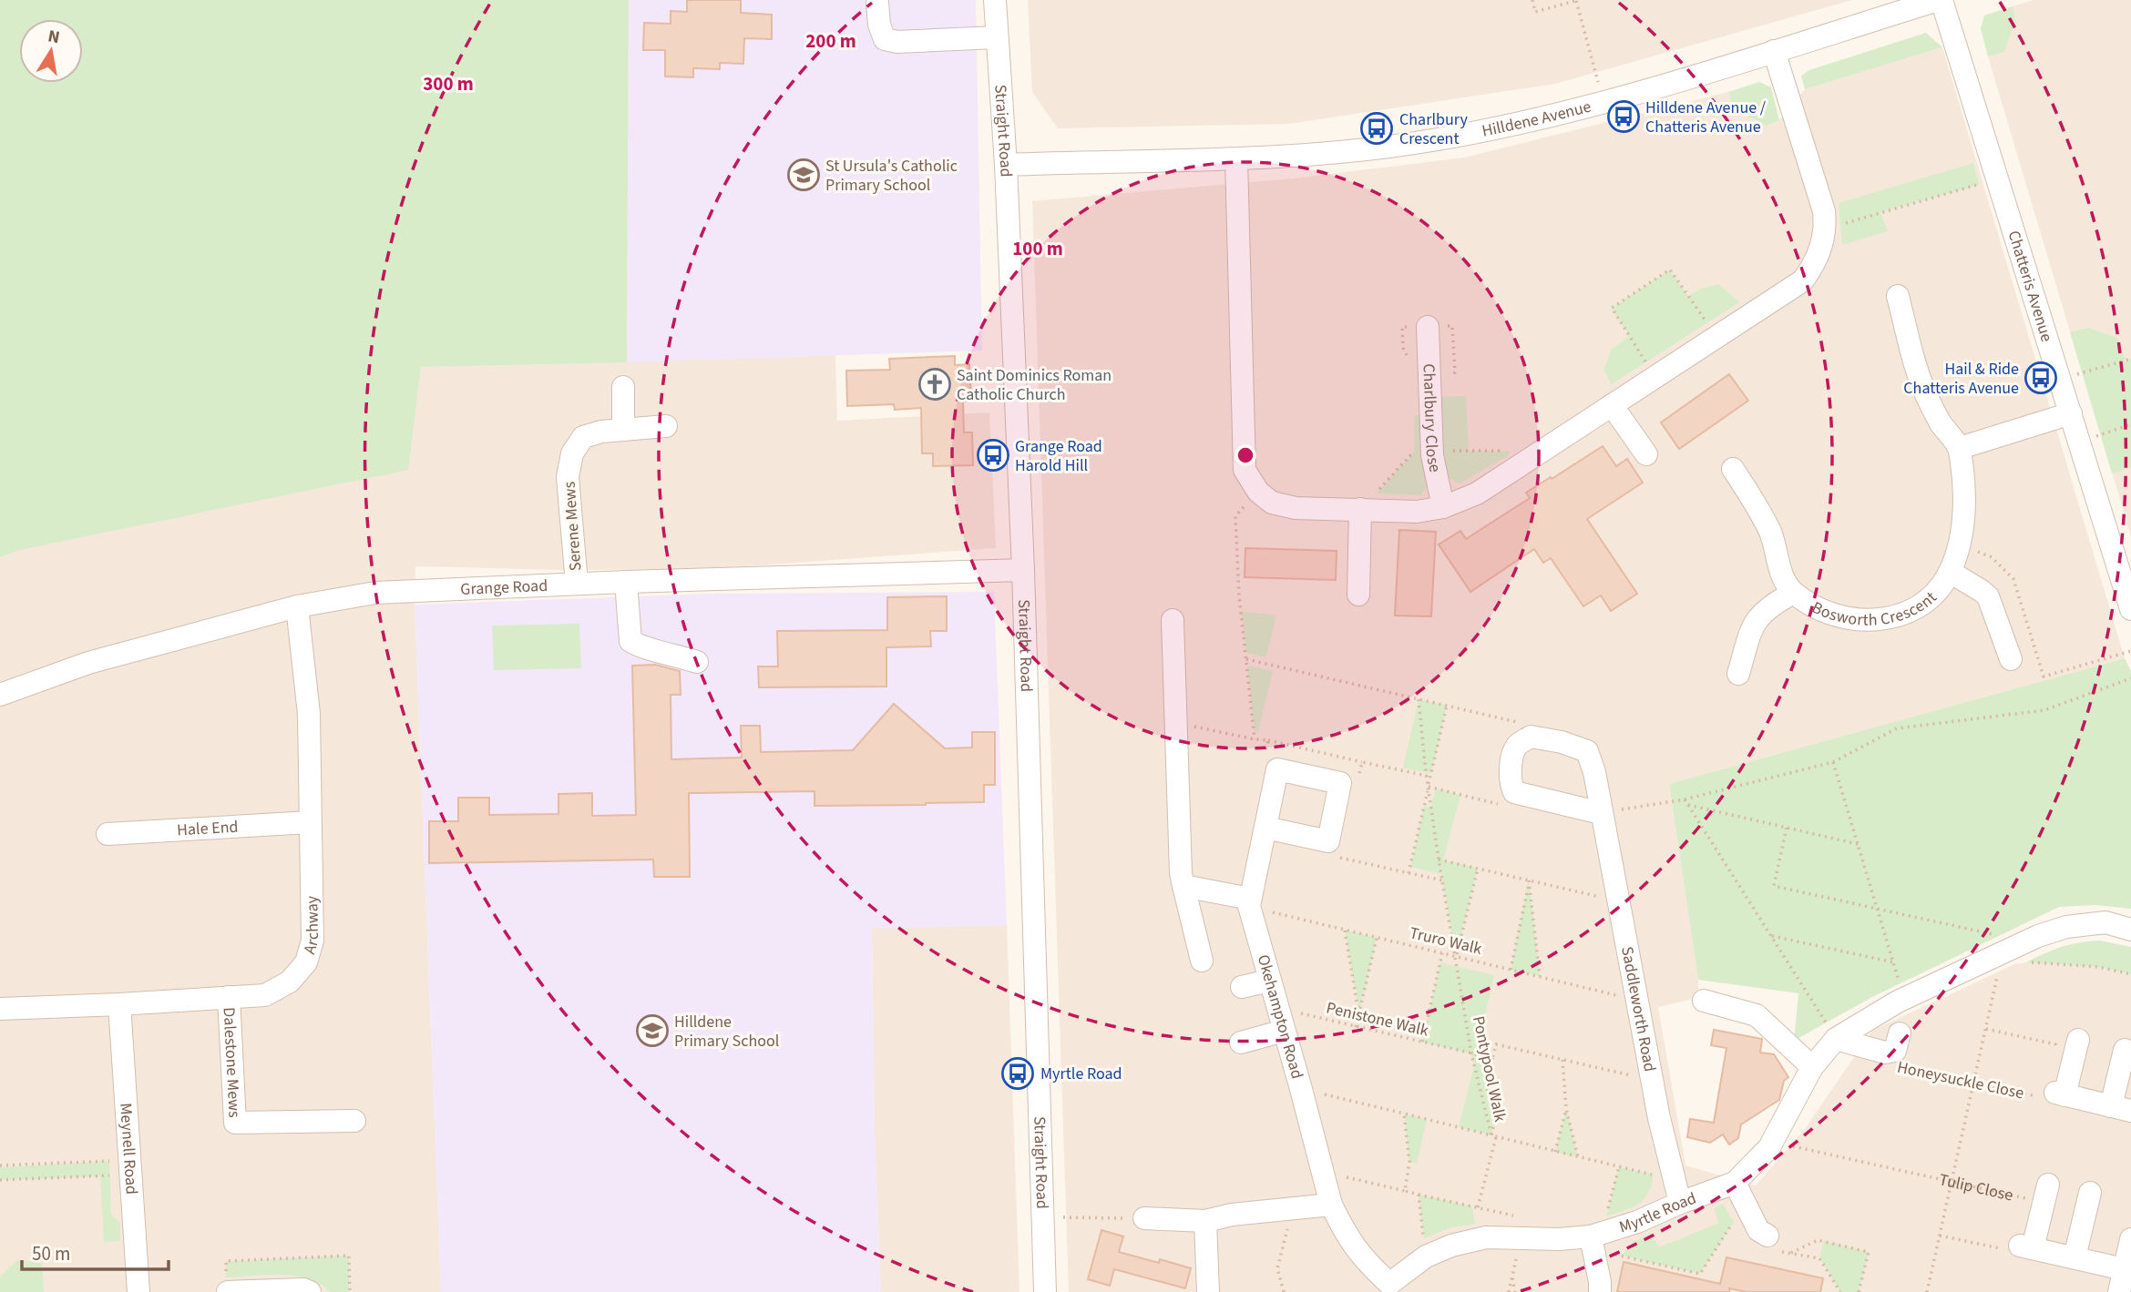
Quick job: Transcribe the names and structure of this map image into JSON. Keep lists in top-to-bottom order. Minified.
{"streets":{"street":["Hilldene Avenue","Straight Road","Chatteris Avenue","Charlbury Close","Serene Mews","Grange Road","Bosworth Crescent","Hale End","Archway","Saddleworth Road","Okehampton Road","Dalestone Mews","Meynell Road","Myrtle Road"],"path":["Truro Walk","Penistone Walk","Pontypool Walk","Honeysuckle Close","Tulip Close"]},"crossings":[["Hilldene Avenue","Straight Road"],["Hilldene Avenue","Chatteris Avenue"],["Straight Road","Grange Road"],["Serene Mews","Grange Road"],["Grange Road","Archway"],["Hale End","Archway"],["Archway","Dalestone Mews"],["Archway","Meynell Road"],["Truro Walk","Saddleworth Road"],["Truro Walk","Okehampton Road"],["Truro Walk","Pontypool Walk"],["Saddleworth Road","Myrtle Road"],["Okehampton Road","Penistone Walk"],["Okehampton Road","Pontypool Walk"],["Okehampton Road","Myrtle Road"],["Penistone Walk","Pontypool Walk"],["Tulip Close","Myrtle Road"]],"places":{"bus stop":["Hilldene Avenue / Chatteris Avenue","Charlbury Crescent","Hail & Ride Chatteris Avenue","Grange Road Harold Hill","Myrtle Road"],"school or university":["St Ursula's Catholic Primary School","Hilldene Primary School"],"church":["Saint Dominics Roman Catholic Church"]},"scale_bar":"50 m","north":"top","rings":["200 m","300 m","100 m"]}
